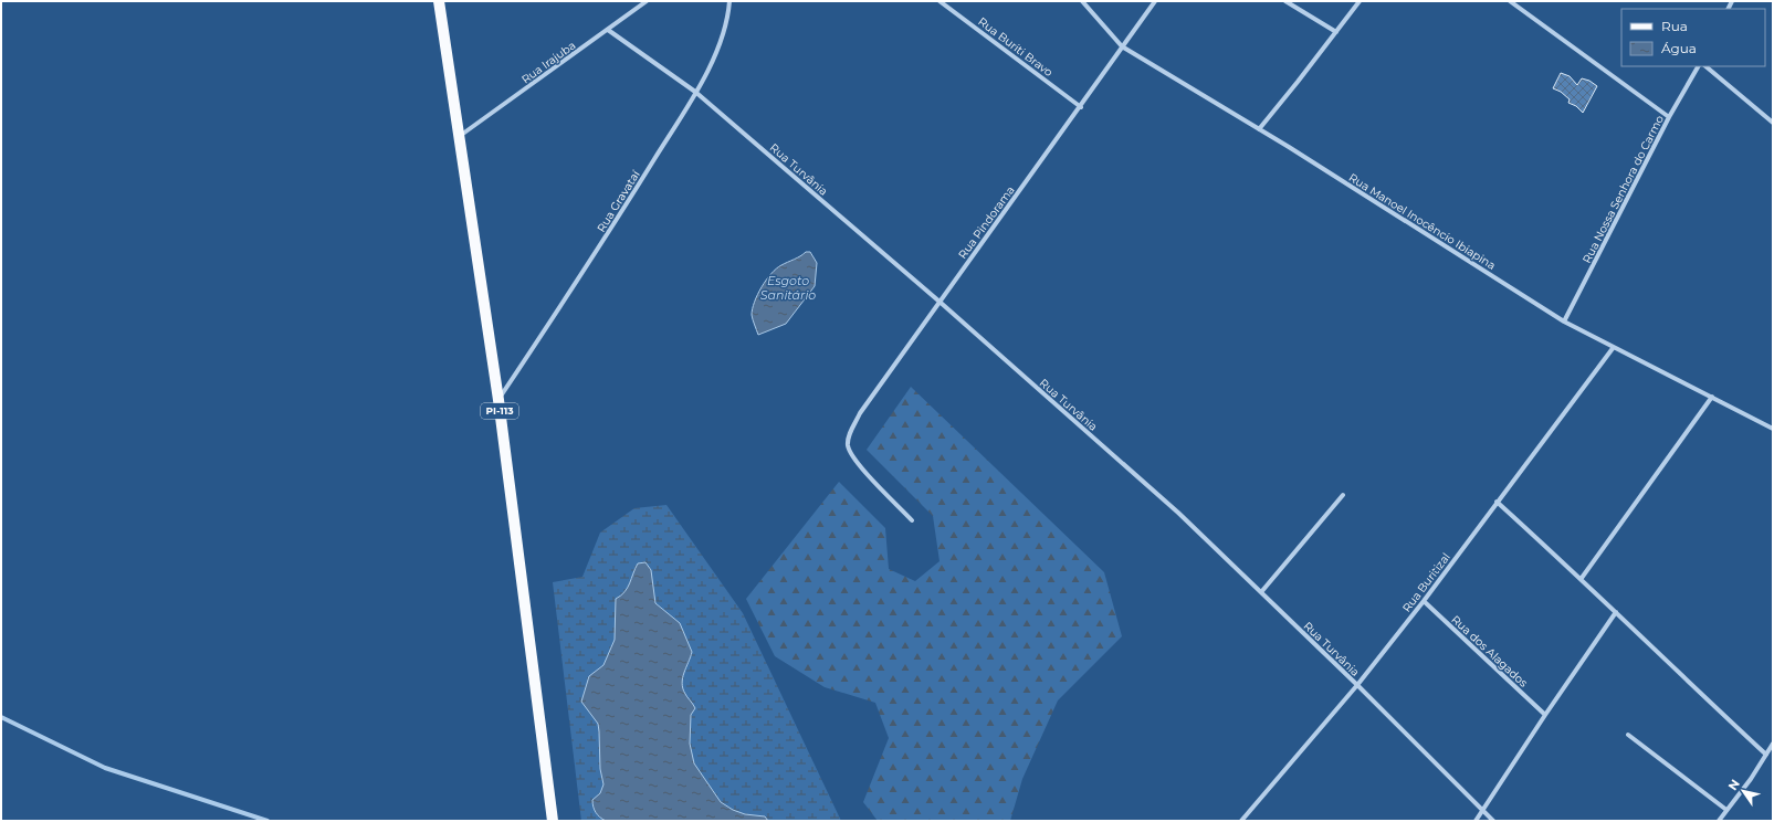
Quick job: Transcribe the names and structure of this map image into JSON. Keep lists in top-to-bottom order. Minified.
{"streets":{"main road":["PI-113"],"street":["Rua Buriti Bravo","Rua Irajuba","Rua Turvânia","Rua Nossa Senhora do Carmo","Rua Gravataí","Rua Manoel Inocêncio Ibiapina","Rua Pindorama","Rua Buritizal","Rua dos Alagados"]},"crossings":[["Rua Buriti Bravo","Rua Pindorama"],["Rua Irajuba","Rua Turvânia"],["Rua Irajuba","PI-113"],["Rua Turvânia","Rua Gravataí"],["Rua Turvânia","Rua Pindorama"],["Rua Turvânia","Rua Buritizal"],["Rua Nossa Senhora do Carmo","Rua Manoel Inocêncio Ibiapina"],["Rua Gravataí","PI-113"],["Rua Manoel Inocêncio Ibiapina","Rua Pindorama"],["Rua Manoel Inocêncio Ibiapina","Rua Buritizal"],["Rua Buritizal","Rua dos Alagados"]],"water":["Esgoto Sanitário"],"legend":["Rua","Água"],"north":"top left"}
